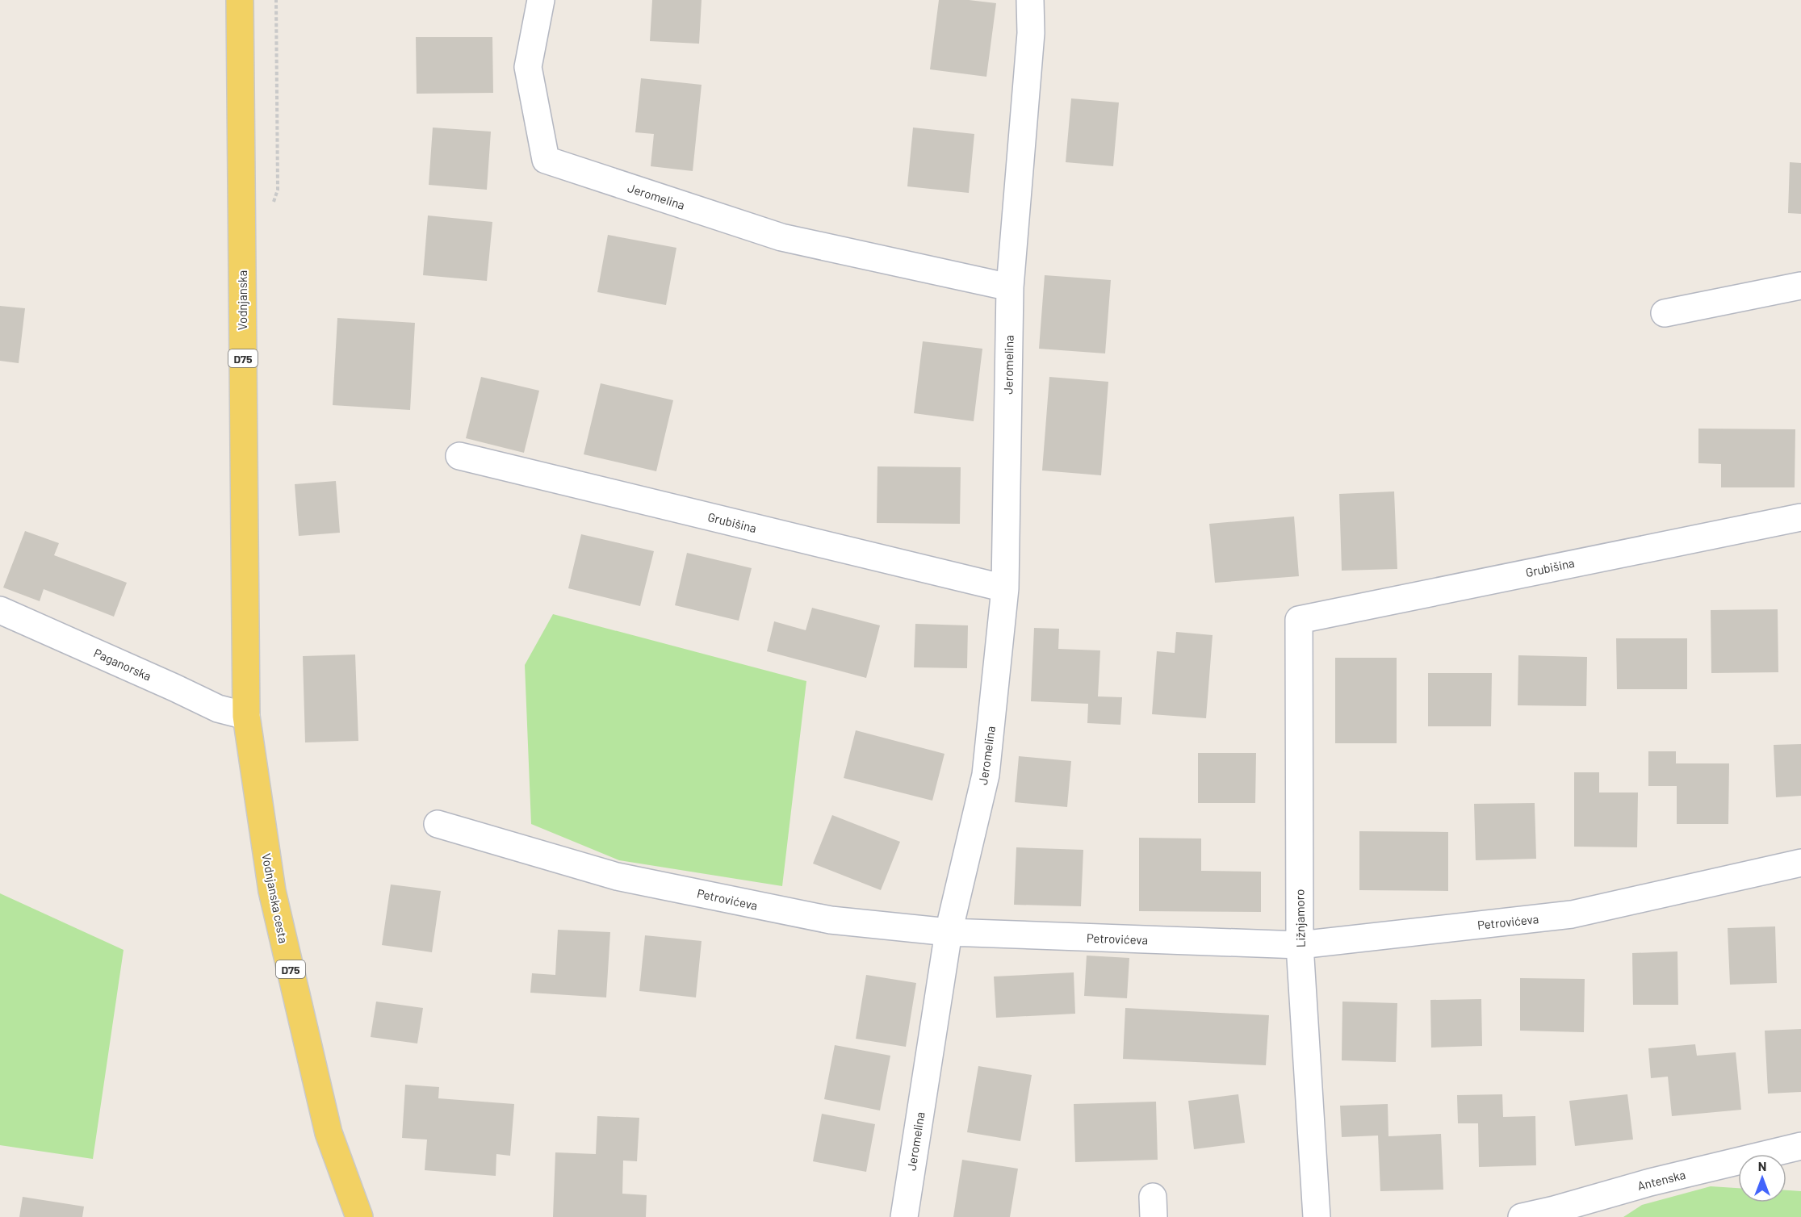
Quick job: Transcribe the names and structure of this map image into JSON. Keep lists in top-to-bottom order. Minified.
{"streets":{"main road":["Vodnjanska","D75","Vodnjanska cesta"],"street":["Jeromelina","Grubišina","Paganorska","Petrovićeva","Ližnjamoro","Antenska"]},"crossings":[["Jeromelina","Grubišina"],["Jeromelina","Petrovićeva"],["Vodnjanska","Paganorska"],["Vodnjanska","Vodnjanska cesta"],["Grubišina","Ližnjamoro"],["Paganorska","Vodnjanska cesta"],["Petrovićeva","Ližnjamoro"]],"north":"top"}
